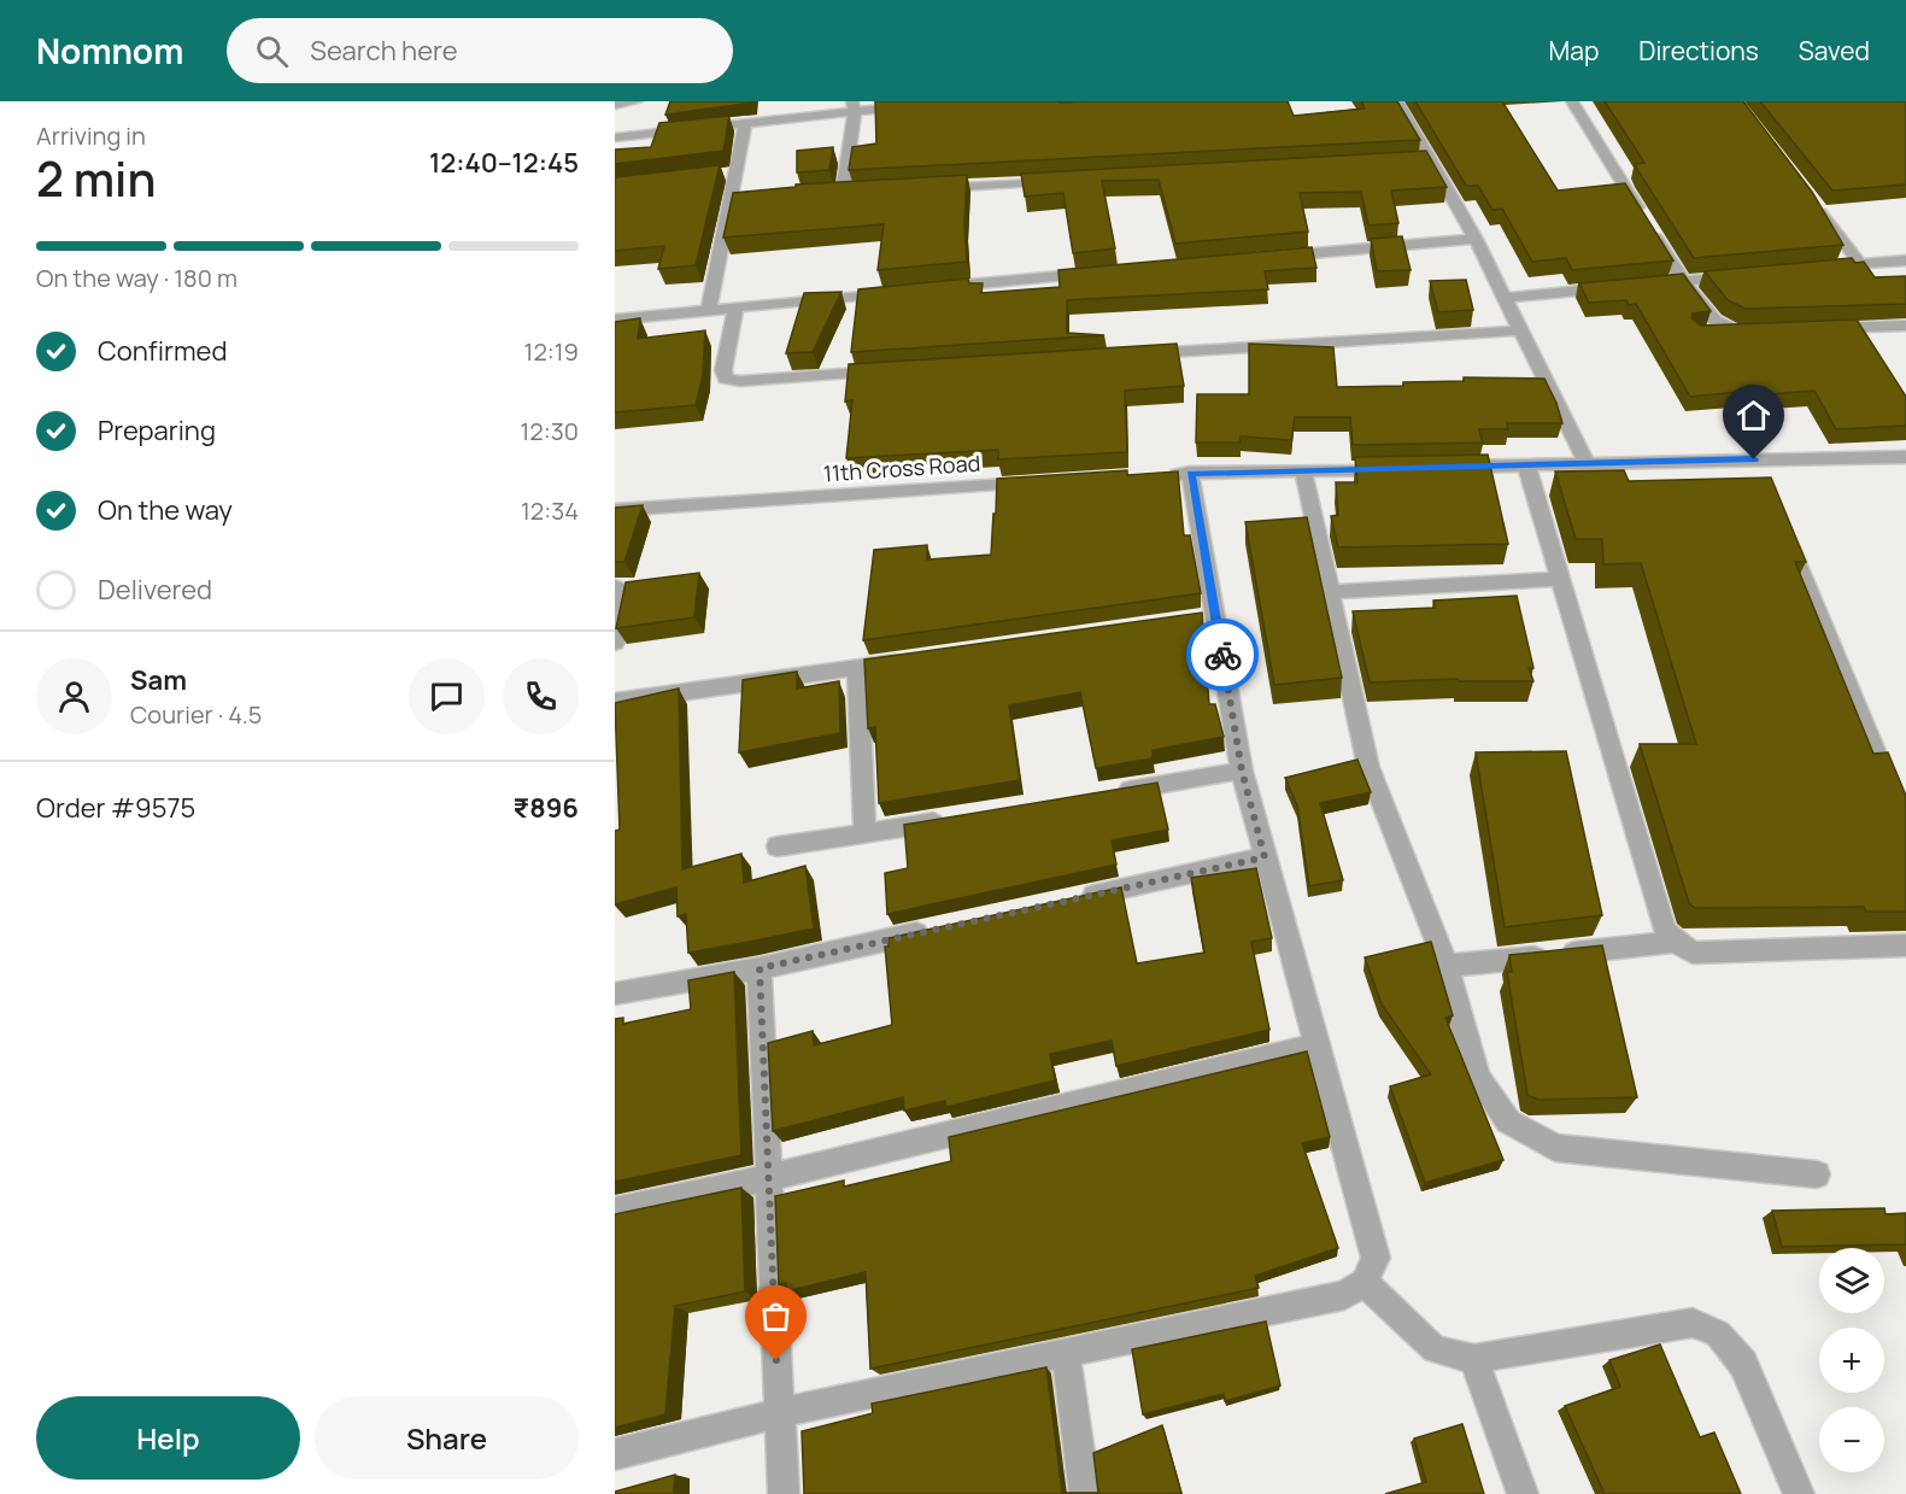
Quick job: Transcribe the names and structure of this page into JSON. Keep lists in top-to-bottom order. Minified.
{"streets":{"street":["11th Cross Road"]},"page":{"header":"Nomnom","search":"Search here","nav":["Map","Directions","Saved"],"heading":["2 min","Arriving in","12:40–12:45"],"panel":["Sam","Courier · 4.5","Order #9575","₹896"],"bar":"On the way · 180 m","list":[["Confirmed","12:19"],["Preparing","12:30"],["On the way","12:34"],"Delivered"],"map_buttons":["+","−"],"buttons":["Help","Share"]}}
